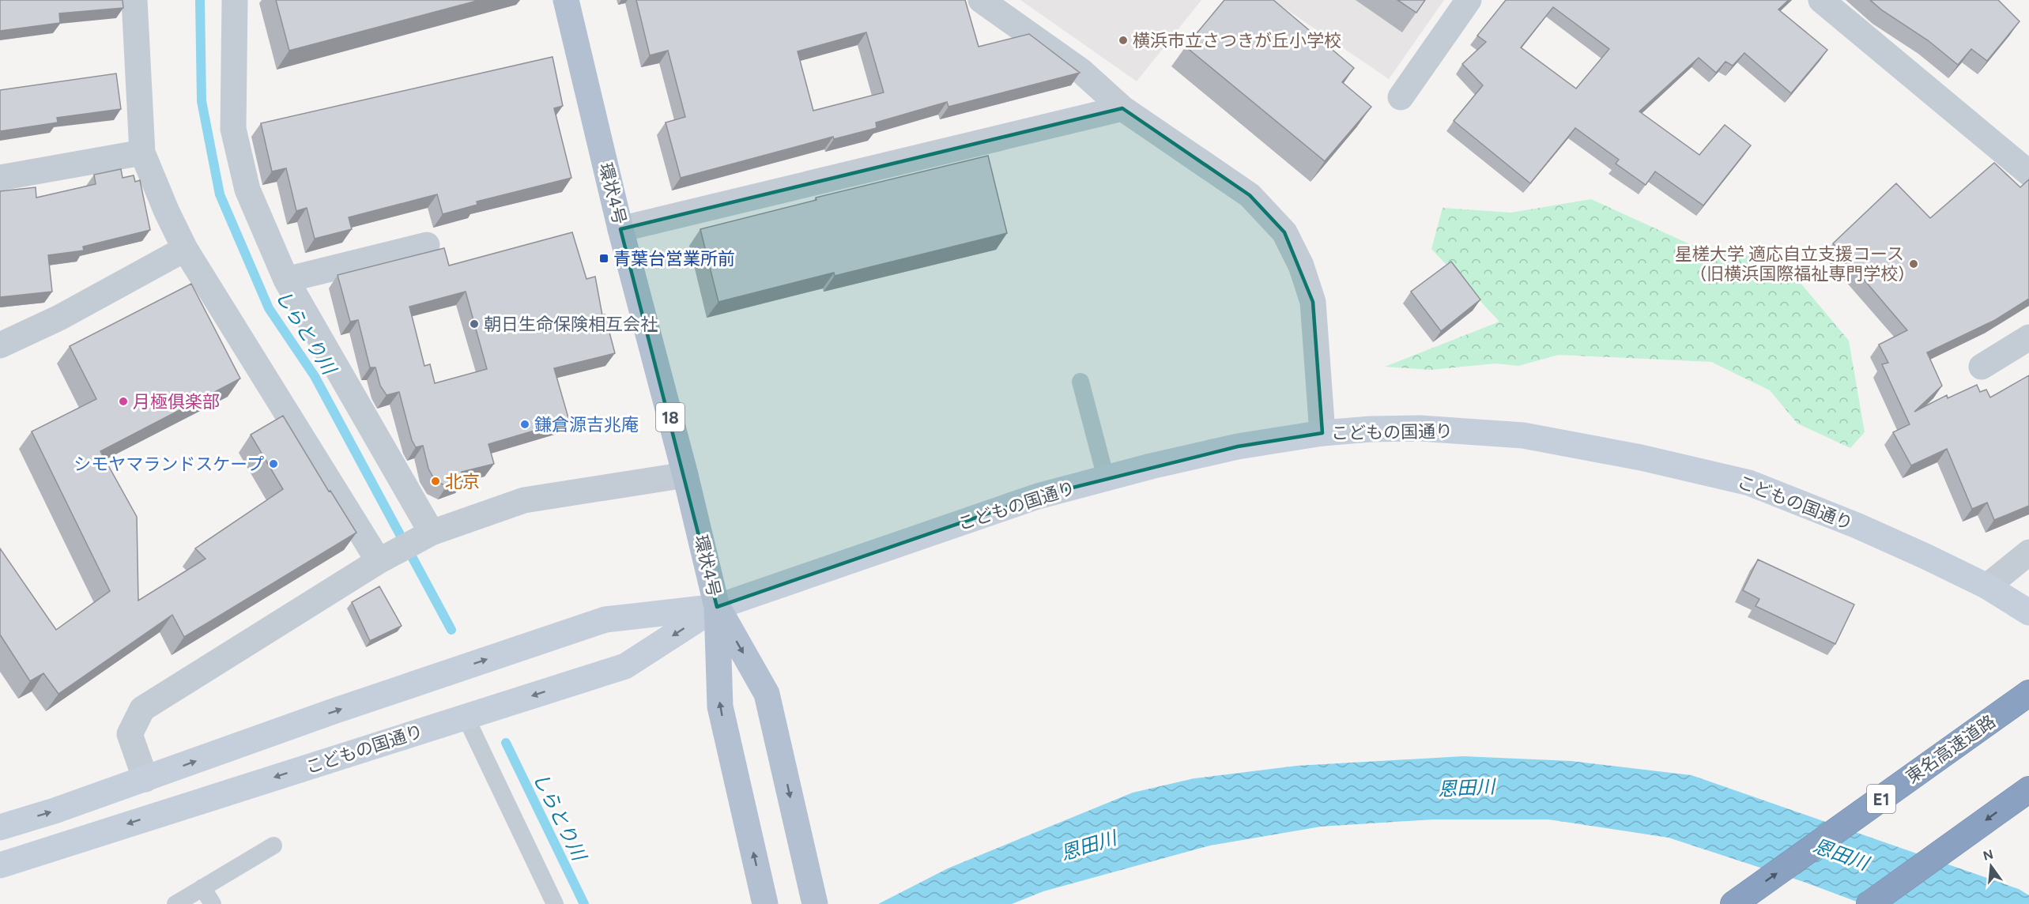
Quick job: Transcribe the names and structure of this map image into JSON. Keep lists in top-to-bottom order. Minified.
{"streets":{"highway":["東名高速道路","E1"],"main road":["環状4号","18","こどもの国通り"]},"crossings":[["環状4号","こどもの国通り"]],"water":["しらとり川","恩田川"],"places":{"other":["横浜市立さつきが丘小学校","星槎大学 適応自立支援コース (旧横浜国際福祉専門学校)","朝日生命保険相互会社","月極俱楽部","鎌倉源吉兆庵","シモヤマランドスケープ","北京"],"transit":["青葉台営業所前"]},"north":"top"}
